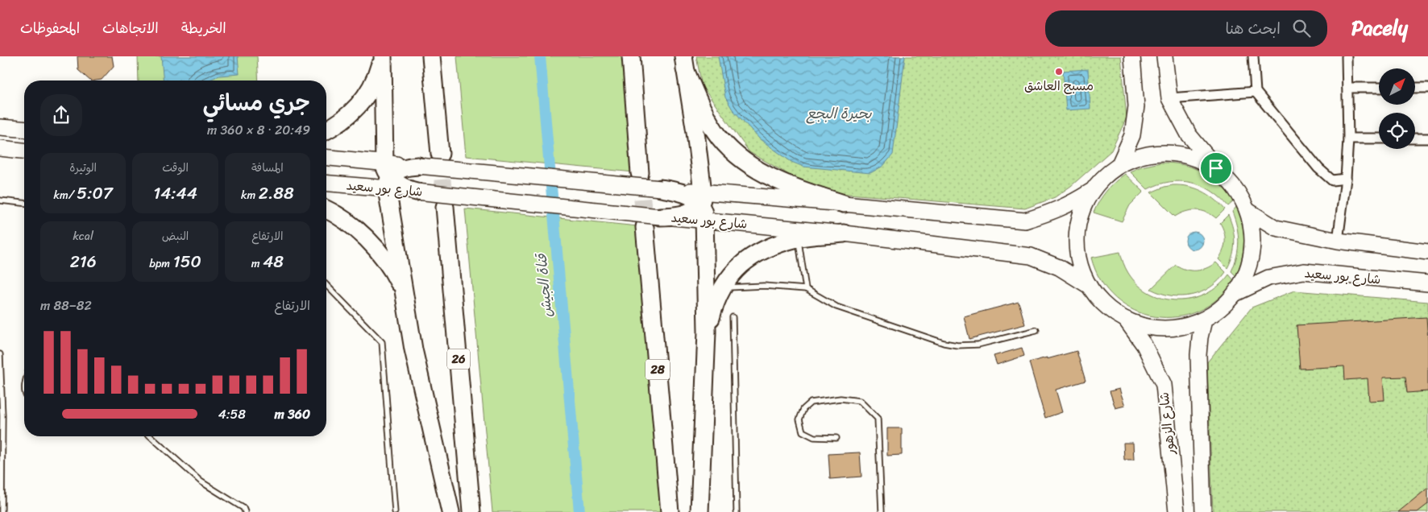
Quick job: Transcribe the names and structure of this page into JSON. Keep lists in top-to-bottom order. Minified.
{"streets":{"highway":["26","28"],"main road":["شارع بور سعيد","شارع الزهور"]},"water":["بحيرة البجع","قناة الجيش"],"places":["مسبح العاشق"],"north":"top right","page":{"header":"Pacely","search":"ابحث هنا","nav":["الخريطة","الاتجاهات","المحفوظات"],"heading":["جري مسائي","20:49 · 8 × 360 m"],"stats":[["المسافة","2.88 km"],["الوقت","14:44"],["الوتيرة","5:07 /km"],["الارتفاع","48 m"],["النبض","150 bpm"],["kcal","216"]],"chart":["الارتفاع","82–88 m"],"list":[{"name":"360 m","note":"4:58"}]}}
